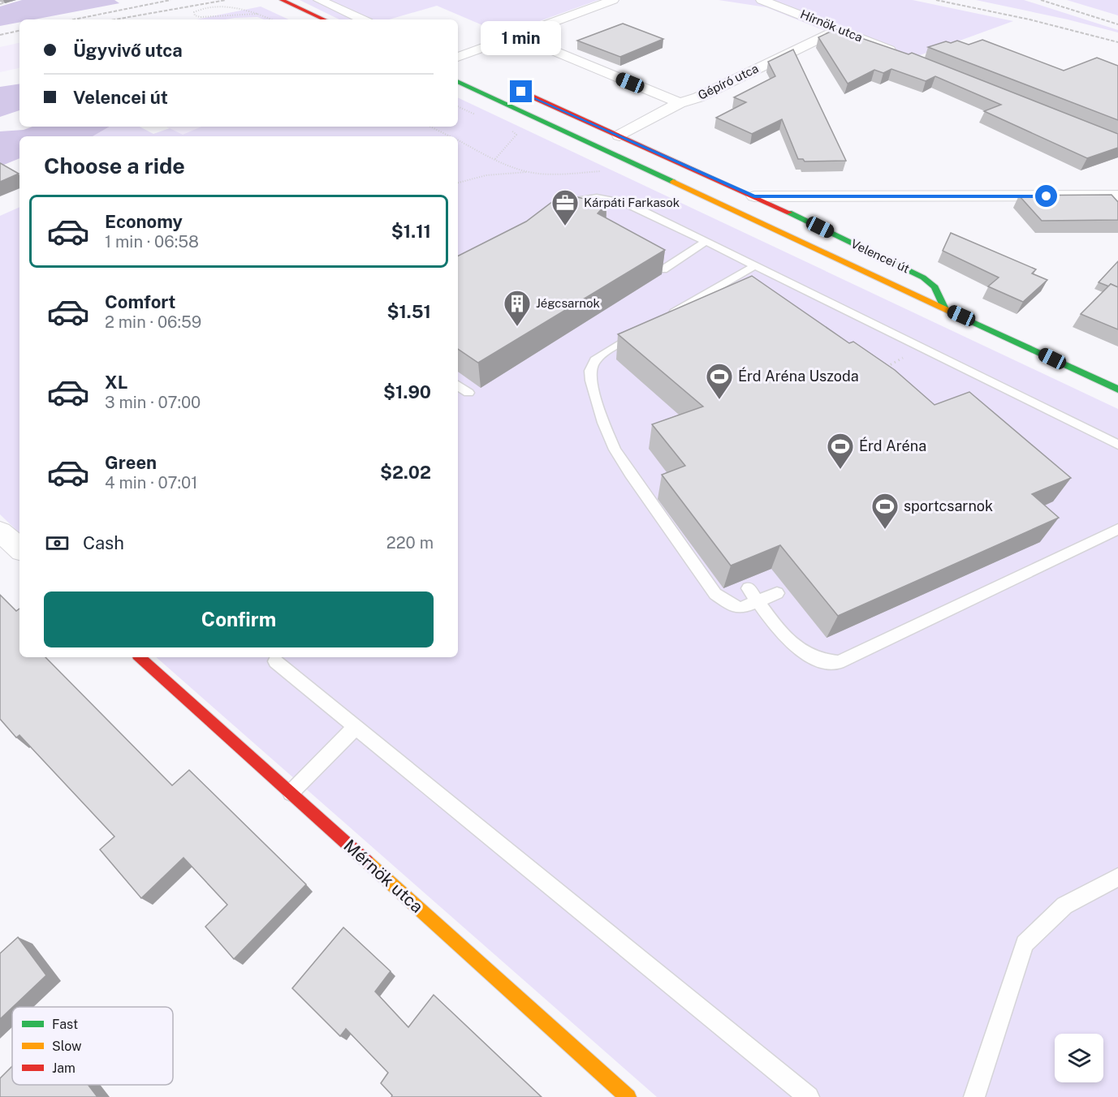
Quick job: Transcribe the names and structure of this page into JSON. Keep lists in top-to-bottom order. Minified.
{"streets":{"street":["Hírnök utca","Gépíró utca","Velencei út","Mérnök utca"]},"crossings":[["Hírnök utca","Gépíró utca"],["Gépíró utca","Velencei út"]],"places":{"office":["Kárpáti Farkasok"],"building":["Jégcsarnok"],"sports":["Érd Aréna Uszoda","Érd Aréna","sportcsarnok"]},"legend":["Fast","Slow","Jam"],"page":{"banner":["Ügyvivő utca","Velencei út"],"bubble":"1 min","heading":"Choose a ride","list":[{"name":"Economy","note":"1 min · 06:58","value":"$1.11"},{"name":"Comfort","note":"2 min · 06:59","value":"$1.51"},{"name":"XL","note":"3 min · 07:00","value":"$1.90"},{"name":"Green","note":"4 min · 07:01","value":"$2.02"}],"pay":["Cash","220 m"],"buttons":"Confirm"}}
